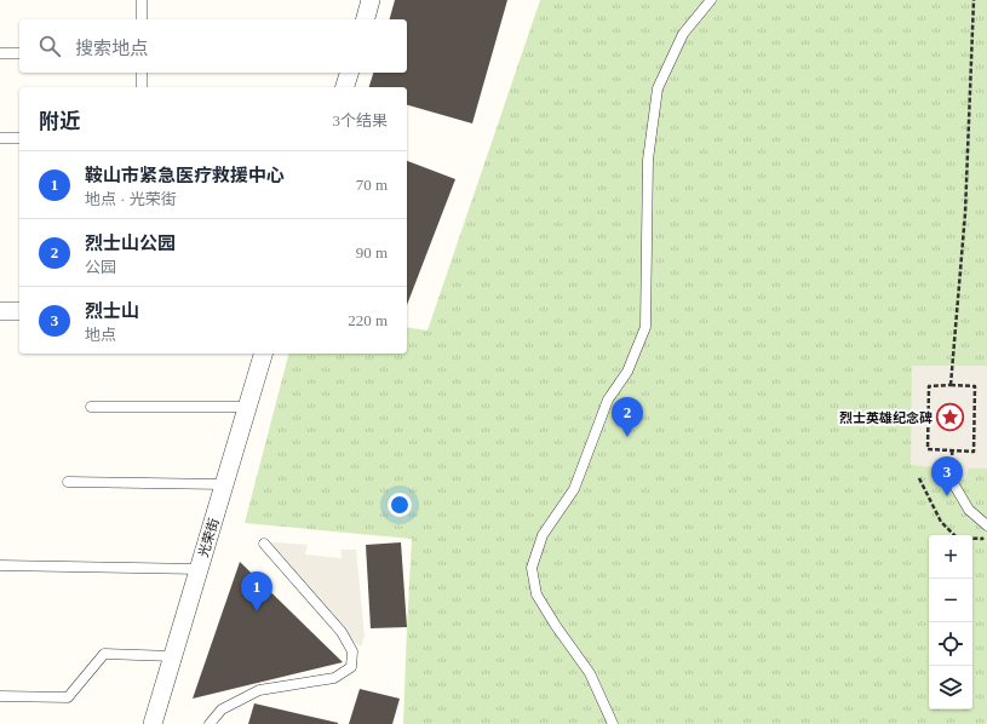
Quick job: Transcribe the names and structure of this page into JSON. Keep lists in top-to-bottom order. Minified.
{"streets":{"street":["光荣街"]},"places":{"place":["烈士英雄纪念碑"]},"page":{"search":"搜索地点","heading":["附近","3个结果"],"list":[{"mark":"1","name":"鞍山市紧急医疗救援中心","note":"地点 · 光荣街","value":"70 m"},{"mark":"2","name":"烈士山公园","note":"公园","value":"90 m"},{"mark":"3","name":"烈士山","note":"地点","value":"220 m"}],"pins":["2","3","1"],"map_buttons":["+","−"]}}
